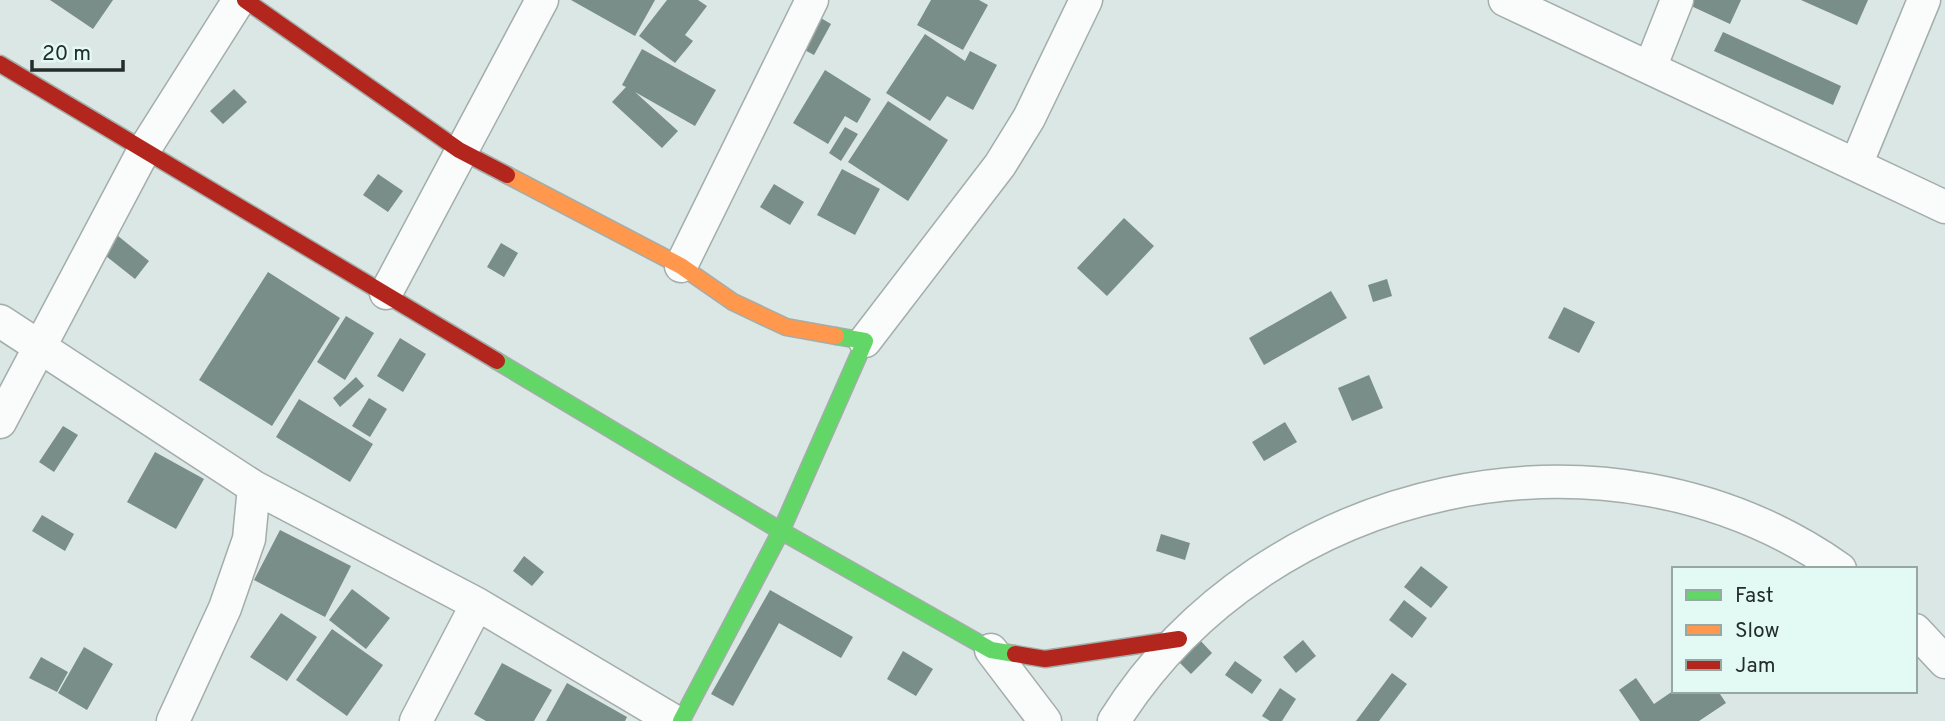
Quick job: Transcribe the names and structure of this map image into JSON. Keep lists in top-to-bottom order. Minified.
{"legend":["Fast","Slow","Jam"],"scale_bar":"20 m"}
